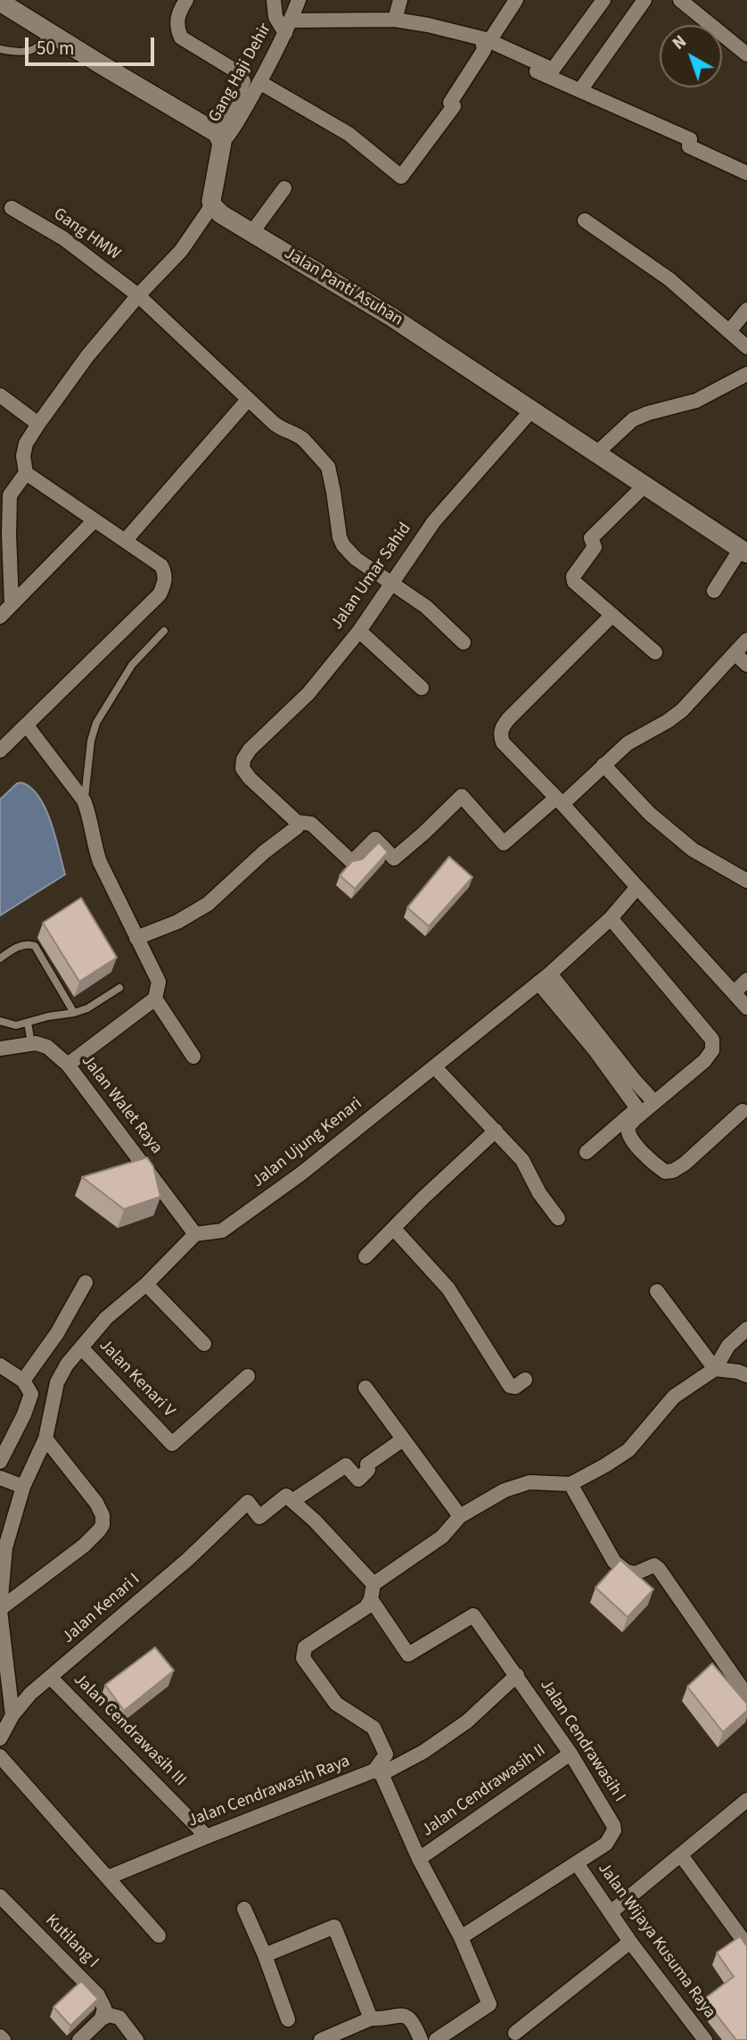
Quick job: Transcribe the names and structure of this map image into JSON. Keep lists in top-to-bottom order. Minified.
{"streets":{"street":["Gang Haji Dehir","Gang HMW","Jalan Panti Asuhan","Jalan Umar Sahid","Jalan Walet Raya","Jalan Ujung Kenari","Jalan Kenari V","Jalan Kenari I","Jalan Cendrawasih III","Jalan Cendrawasih I","Jalan Cendrawasih II","Jalan Cendrawasih Raya","Jalan Wijaya Kusuma Raya","Kutilang I"]},"crossings":[["Gang HMW","Jalan Umar Sahid"],["Jalan Panti Asuhan","Jalan Umar Sahid"],["Jalan Walet Raya","Jalan Ujung Kenari"],["Jalan Kenari I","Jalan Cendrawasih III"],["Jalan Cendrawasih III","Jalan Cendrawasih Raya"],["Jalan Cendrawasih I","Jalan Cendrawasih II"],["Jalan Cendrawasih I","Jalan Cendrawasih Raya"],["Jalan Cendrawasih I","Jalan Wijaya Kusuma Raya"]],"scale_bar":"50 m","north":"top left"}
